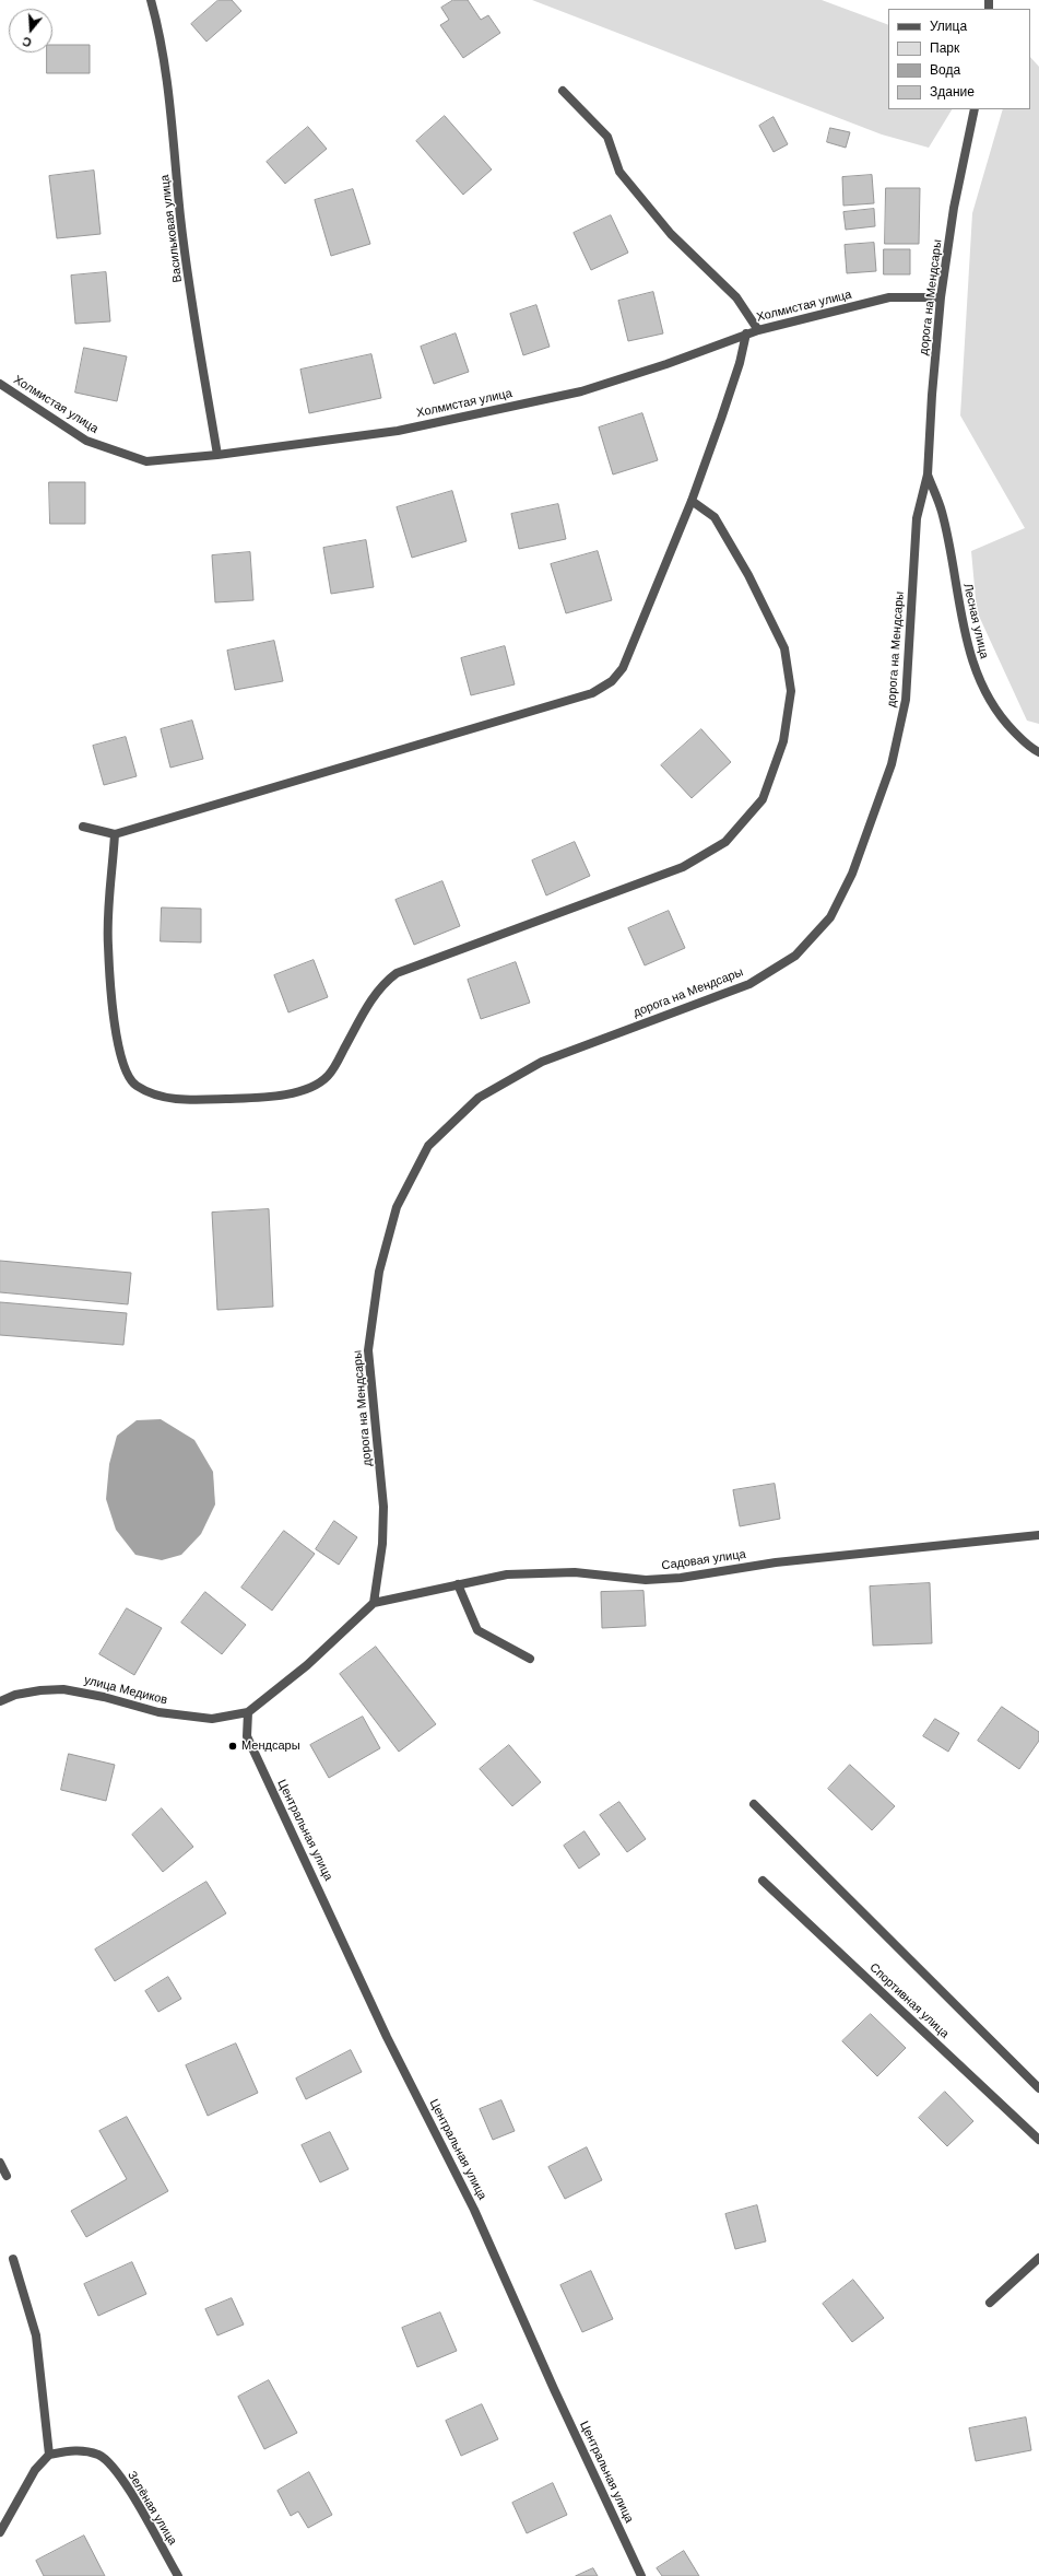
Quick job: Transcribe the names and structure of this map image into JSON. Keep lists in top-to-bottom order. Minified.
{"streets":{"street":["Васильковая улица","дорога на Мендсары","Холмистая улица","Лесная улица","Садовая улица","улица Медиков","Центральная улица","Спортивная улица","Зелёная улица"]},"crossings":[["Васильковая улица","Холмистая улица"],["дорога на Мендсары","Холмистая улица"],["дорога на Мендсары","Лесная улица"],["дорога на Мендсары","Садовая улица"],["улица Медиков","Центральная улица"]],"places":["Мендсары"],"legend":["Улица","Парк","Вода","Здание"],"north":"bottom"}
